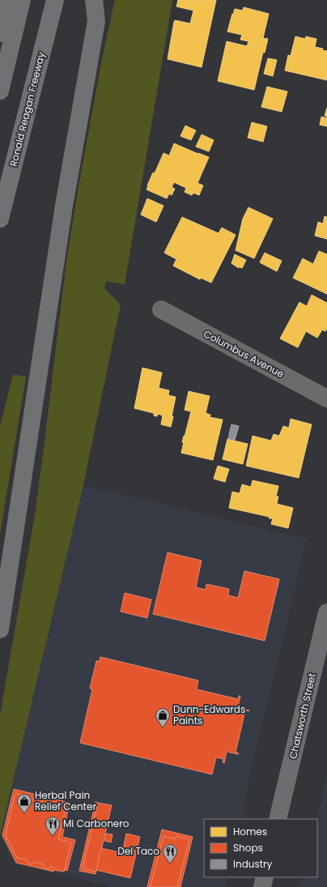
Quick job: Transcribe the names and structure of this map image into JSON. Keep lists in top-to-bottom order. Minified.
{"streets":{"highway":["Ronald Reagan Freeway"],"main road":["Chatsworth Street"],"street":["Columbus Avenue"]},"places":{"shop":["Dunn-Edwards Paints","Herbal Pain Relief Center"],"restaurant":["Mi Carbonero","Del Taco"]},"legend":["Homes","Shops","Industry"]}
